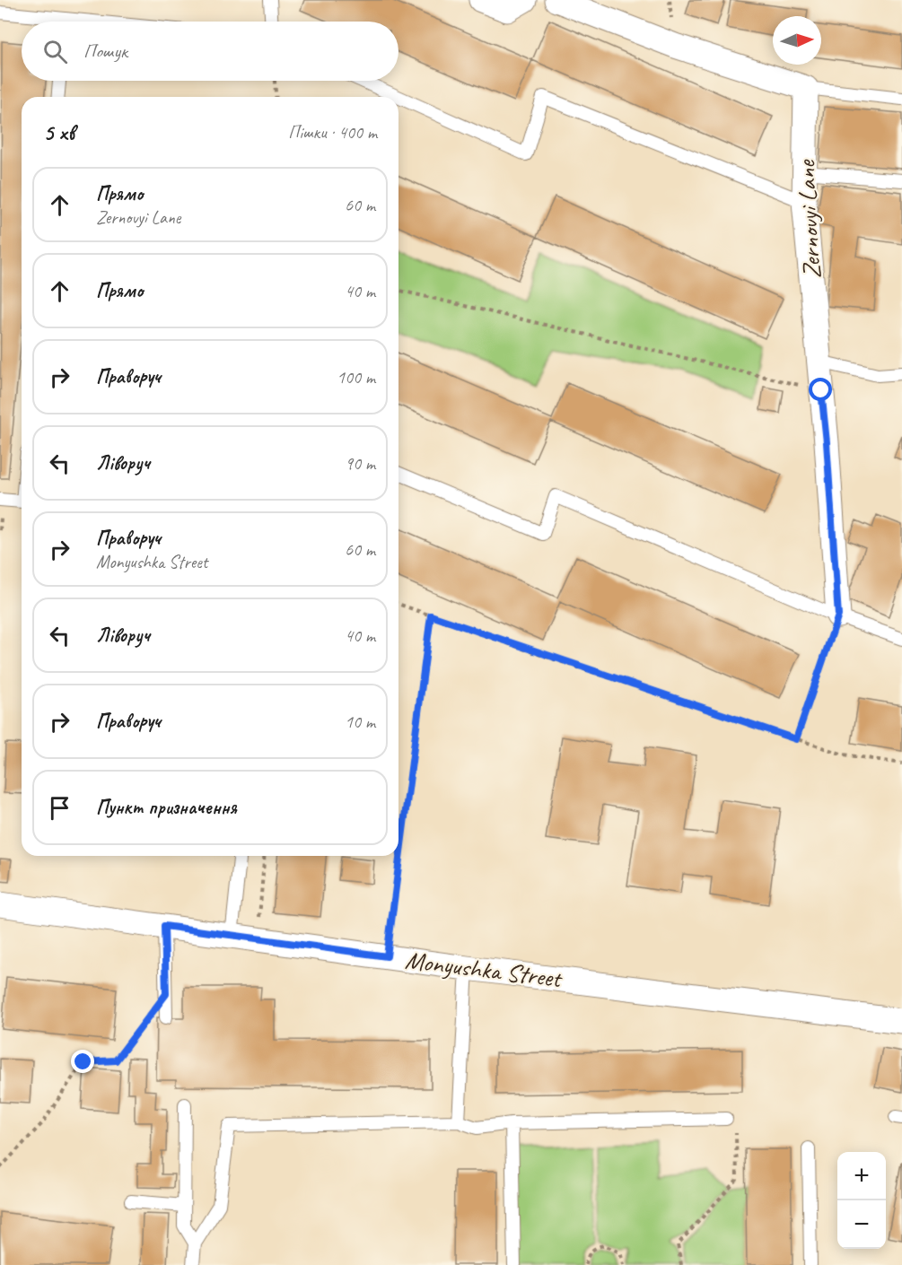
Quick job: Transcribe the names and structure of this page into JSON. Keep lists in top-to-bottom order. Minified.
{"streets":{"street":["Zernovyi Lane","Monyushka Street"]},"north":"right","page":{"search":"Пошук","heading":["5 хв","Пішки · 400 m"],"list":[["Прямо","Zernovyi Lane","60 m"],["Прямо","40 m"],["Праворуч","100 m"],["Ліворуч","90 m"],["Праворуч","Monyushka Street","60 m"],["Ліворуч","40 m"],["Праворуч","10 m"],"Пункт призначення"],"map_buttons":["+","−"]}}
